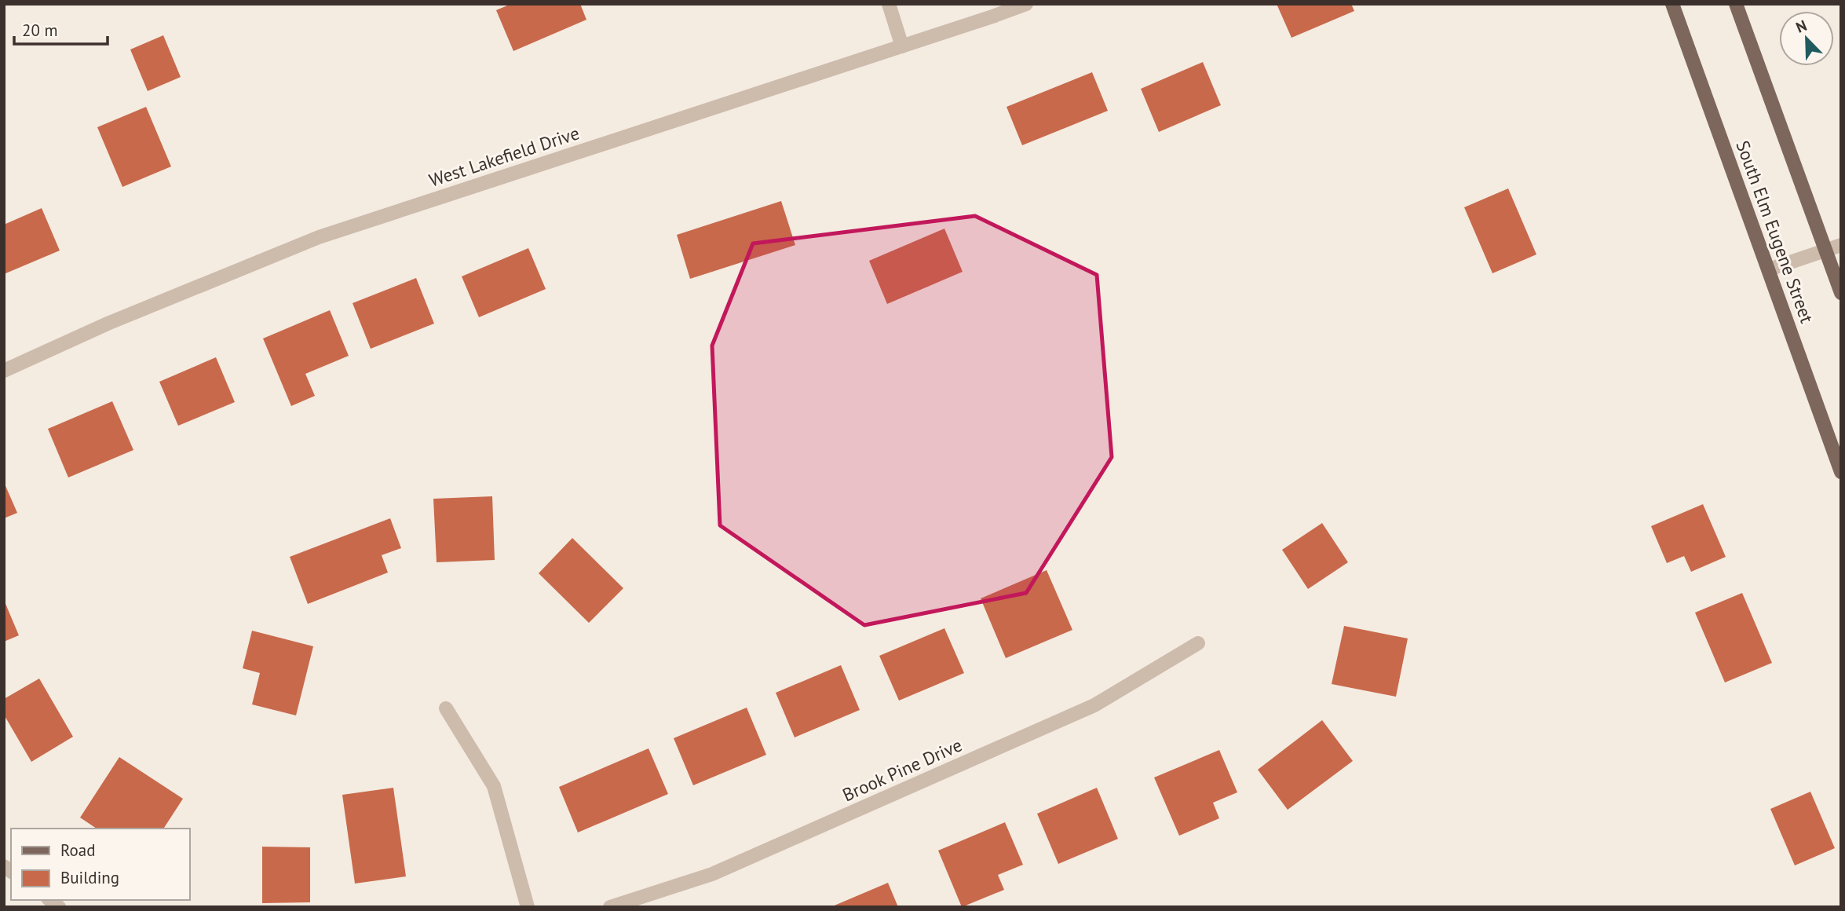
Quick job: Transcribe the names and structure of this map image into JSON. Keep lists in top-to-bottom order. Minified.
{"streets":{"main road":["South Elm Eugene Street"],"street":["West Lakefield Drive","Brook Pine Drive"]},"legend":["Road","Building"],"scale_bar":"20 m","north":"top left"}
